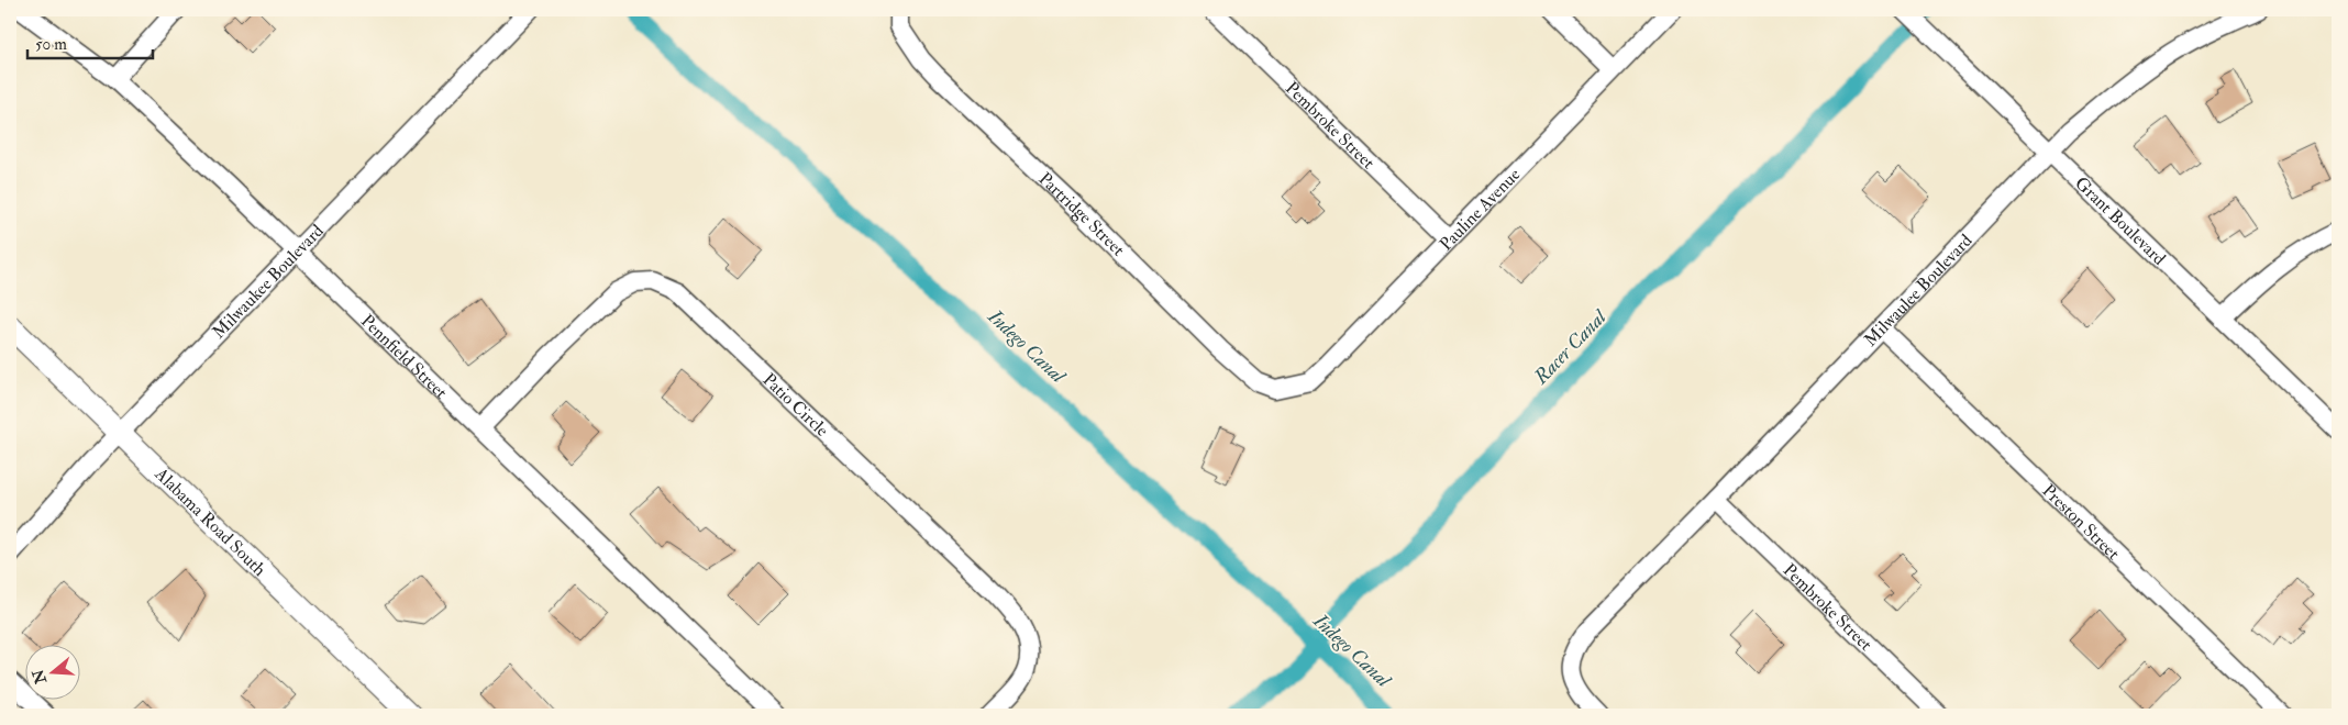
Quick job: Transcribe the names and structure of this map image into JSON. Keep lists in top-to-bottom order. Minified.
{"streets":{"street":["Pembroke Street","Pauline Avenue","Partridge Street","Grant Boulevard","Milwaukee Boulevard","Milwaulee Boulevard","Pennfield Street","Patio Circle","Alabama Road South","Preston Street"]},"crossings":[["Pembroke Street","Pauline Avenue"],["Pembroke Street","Milwaulee Boulevard"],["Pauline Avenue","Partridge Street"],["Grant Boulevard","Milwaulee Boulevard"],["Milwaukee Boulevard","Pennfield Street"],["Milwaukee Boulevard","Alabama Road South"],["Milwaulee Boulevard","Preston Street"],["Pennfield Street","Patio Circle"]],"water":["Indego Canal","Racer Canal"],"scale_bar":"50 m","north":"left"}
